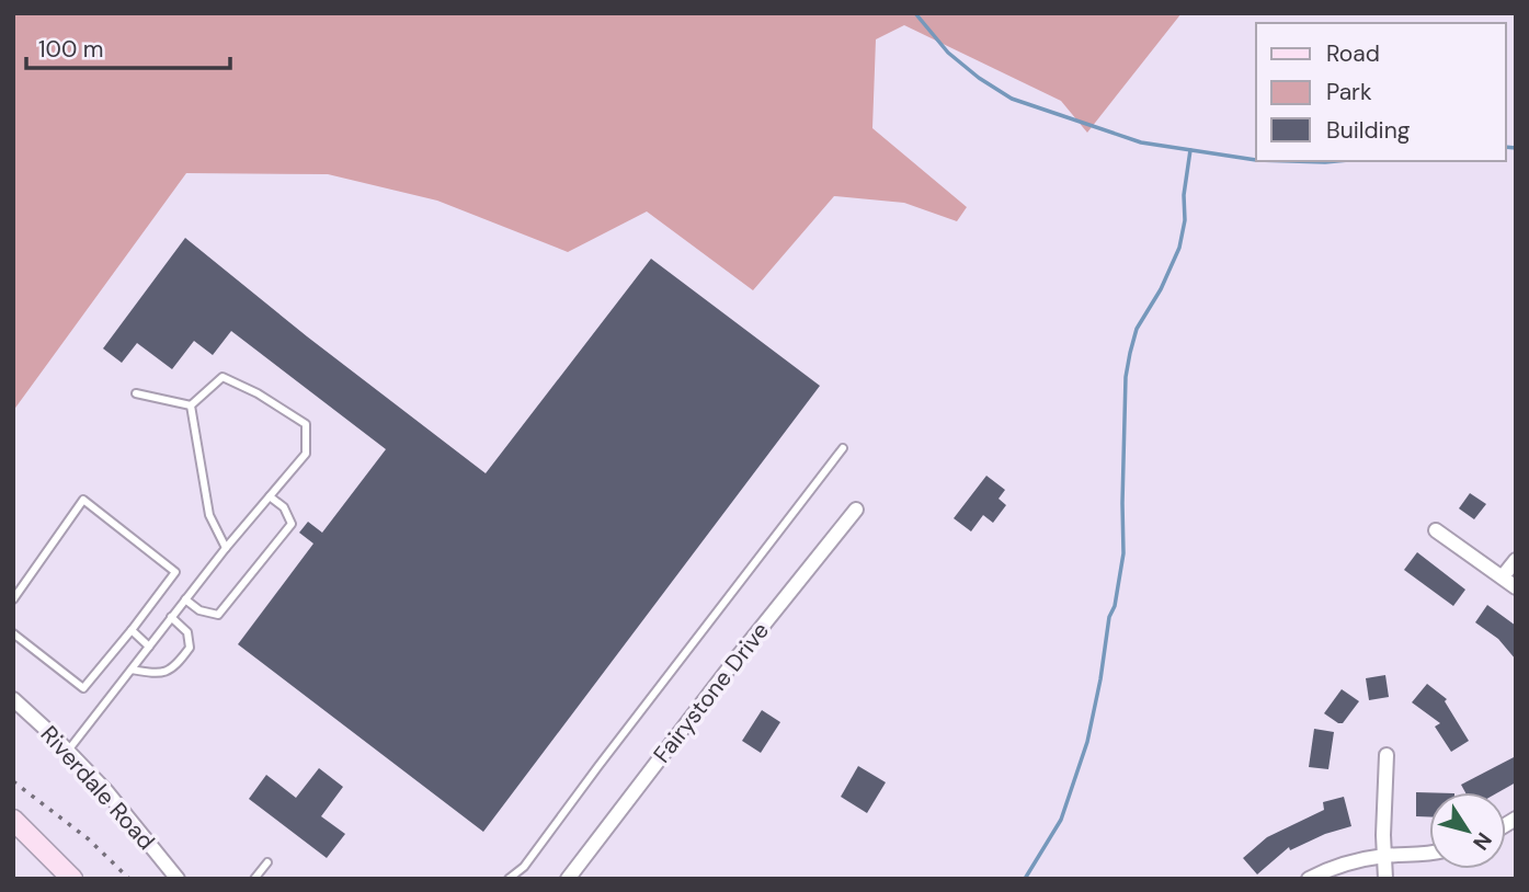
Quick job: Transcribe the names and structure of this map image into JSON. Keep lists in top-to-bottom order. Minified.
{"streets":{"street":["Fairystone Drive","Riverdale Road"]},"legend":["Road","Park","Building"],"scale_bar":"100 m","north":"bottom right"}
